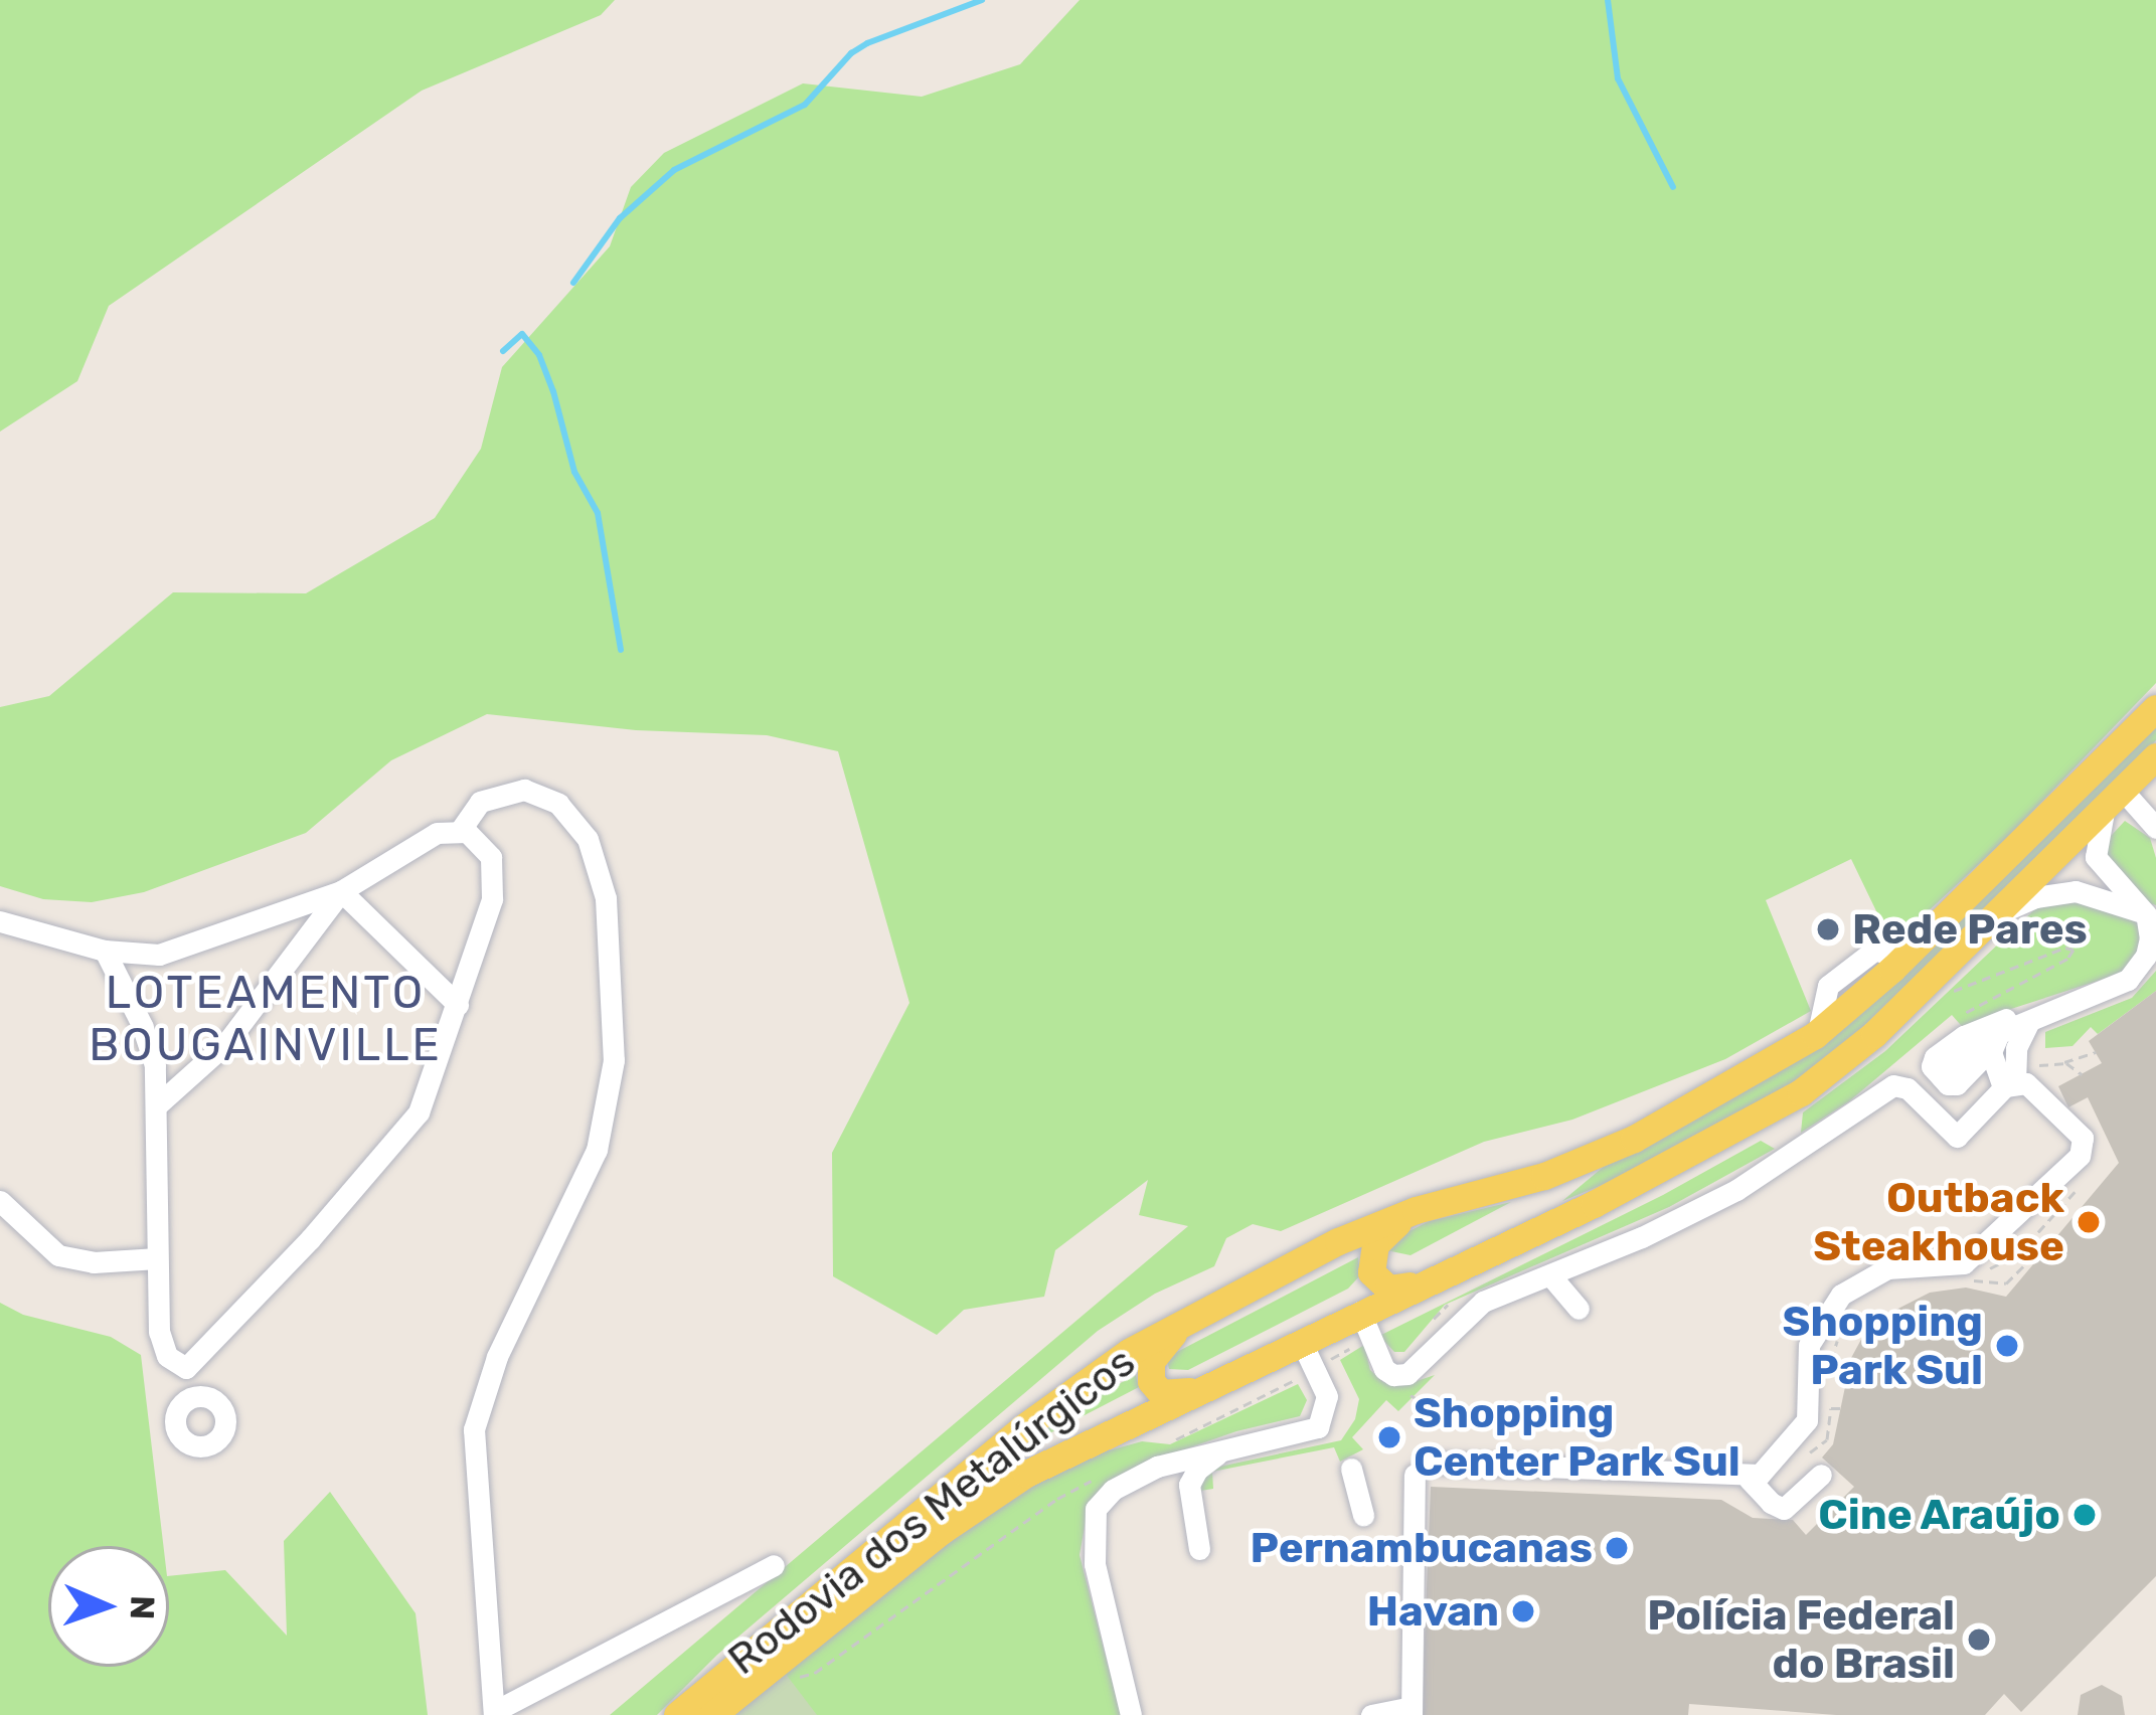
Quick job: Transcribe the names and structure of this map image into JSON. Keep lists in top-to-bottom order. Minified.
{"streets":{"main road":["Rodovia dos Metalúrgicos"]},"districts":["LOTEAMENTO BOUGAINVILLE"],"places":["Rede Pares","Outback Steakhouse","Shopping Park Sul","Shopping Center Park Sul","Cine Araújo","Pernambucanas","Havan","Polícia Federal do Brasil"],"north":"right"}
